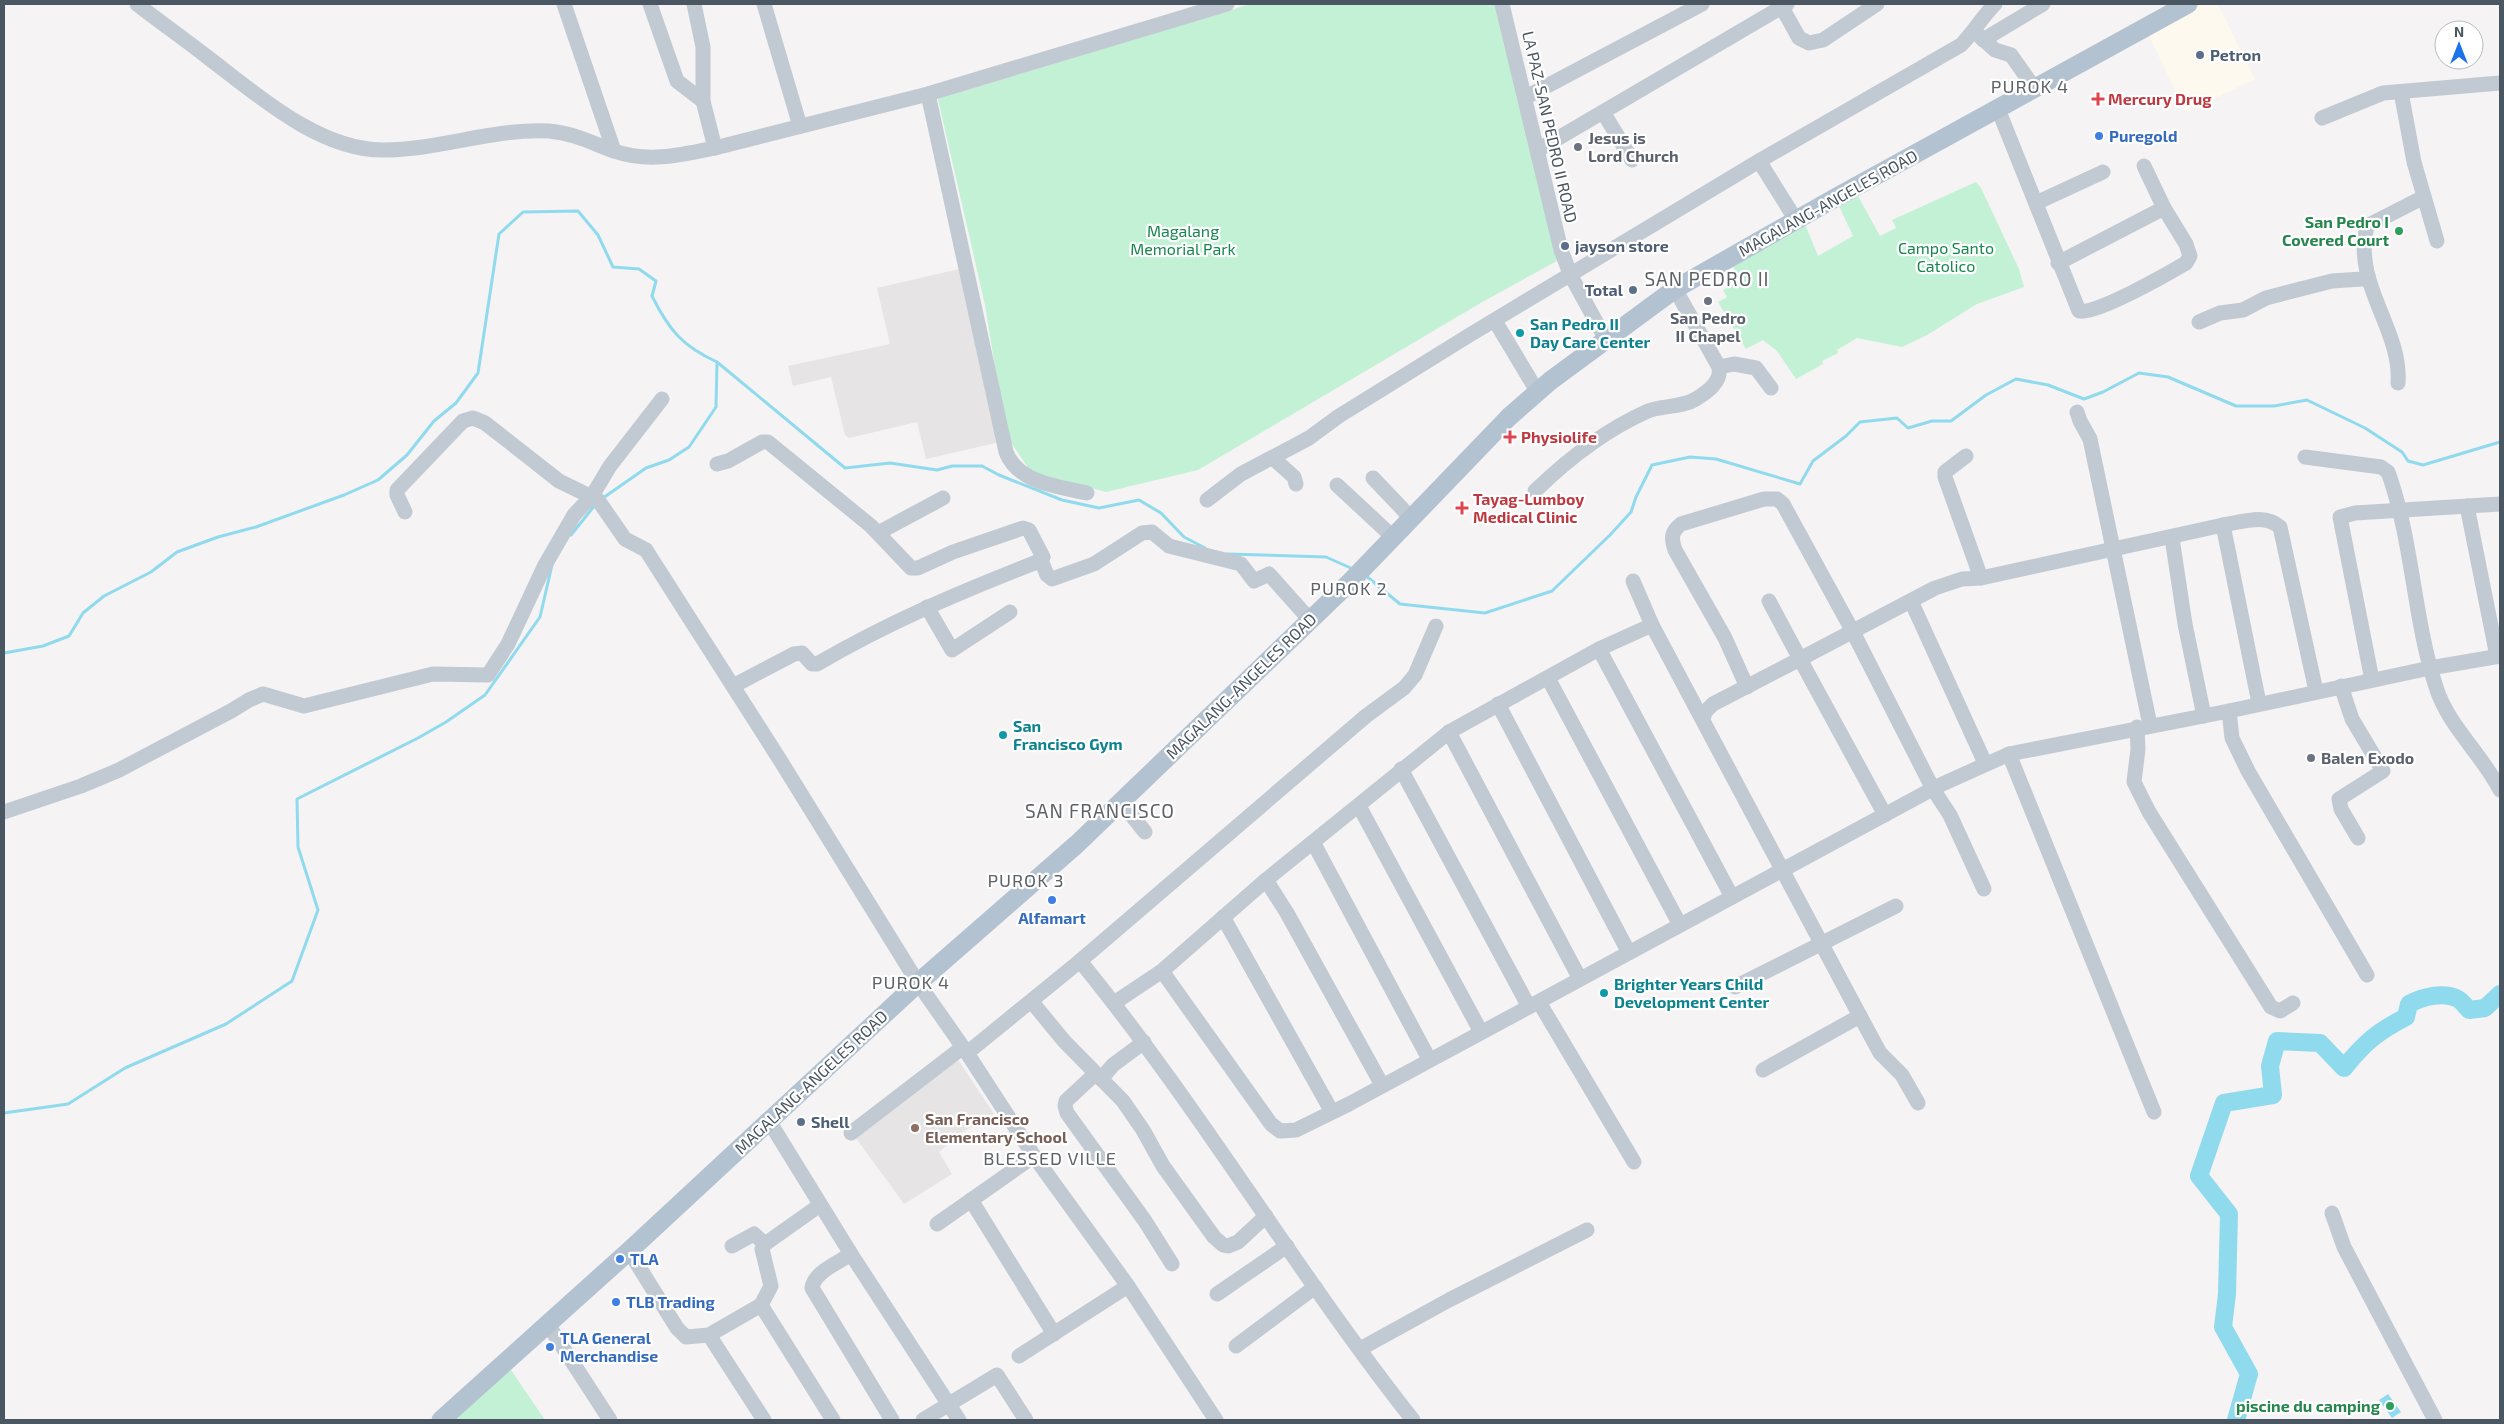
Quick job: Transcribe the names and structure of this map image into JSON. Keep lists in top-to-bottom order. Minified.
{"streets":{"main road":["MAGALANG-ANGELES ROAD"],"street":["LA PAZ-SAN PEDRO II ROAD"]},"crossings":[["LA PAZ-SAN PEDRO II ROAD","MAGALANG-ANGELES ROAD"]],"districts":["PUROK 4","SAN PEDRO II","PUROK 2","SAN FRANCISCO","PUROK 3","PUROK 4","BLESSED VILLE"],"parks":["Magalang Memorial Park","Campo Santo Catolico"],"places":{"other":["Petron","Puregold","Jesus is Lord Church","San Pedro I Covered Court","jayson store","Total","San Pedro II Chapel","San Pedro II Day Care Center","San Francisco Gym","Balen Exodo","Alfamart","Brighter Years Child Development Center","Shell","San Francisco Elementary School","TLA","TLB Trading","TLA General Merchandise","piscine du camping"],"health":["Mercury Drug","Physiolife","Tayag-Lumboy Medical Clinic"]},"north":"top"}
